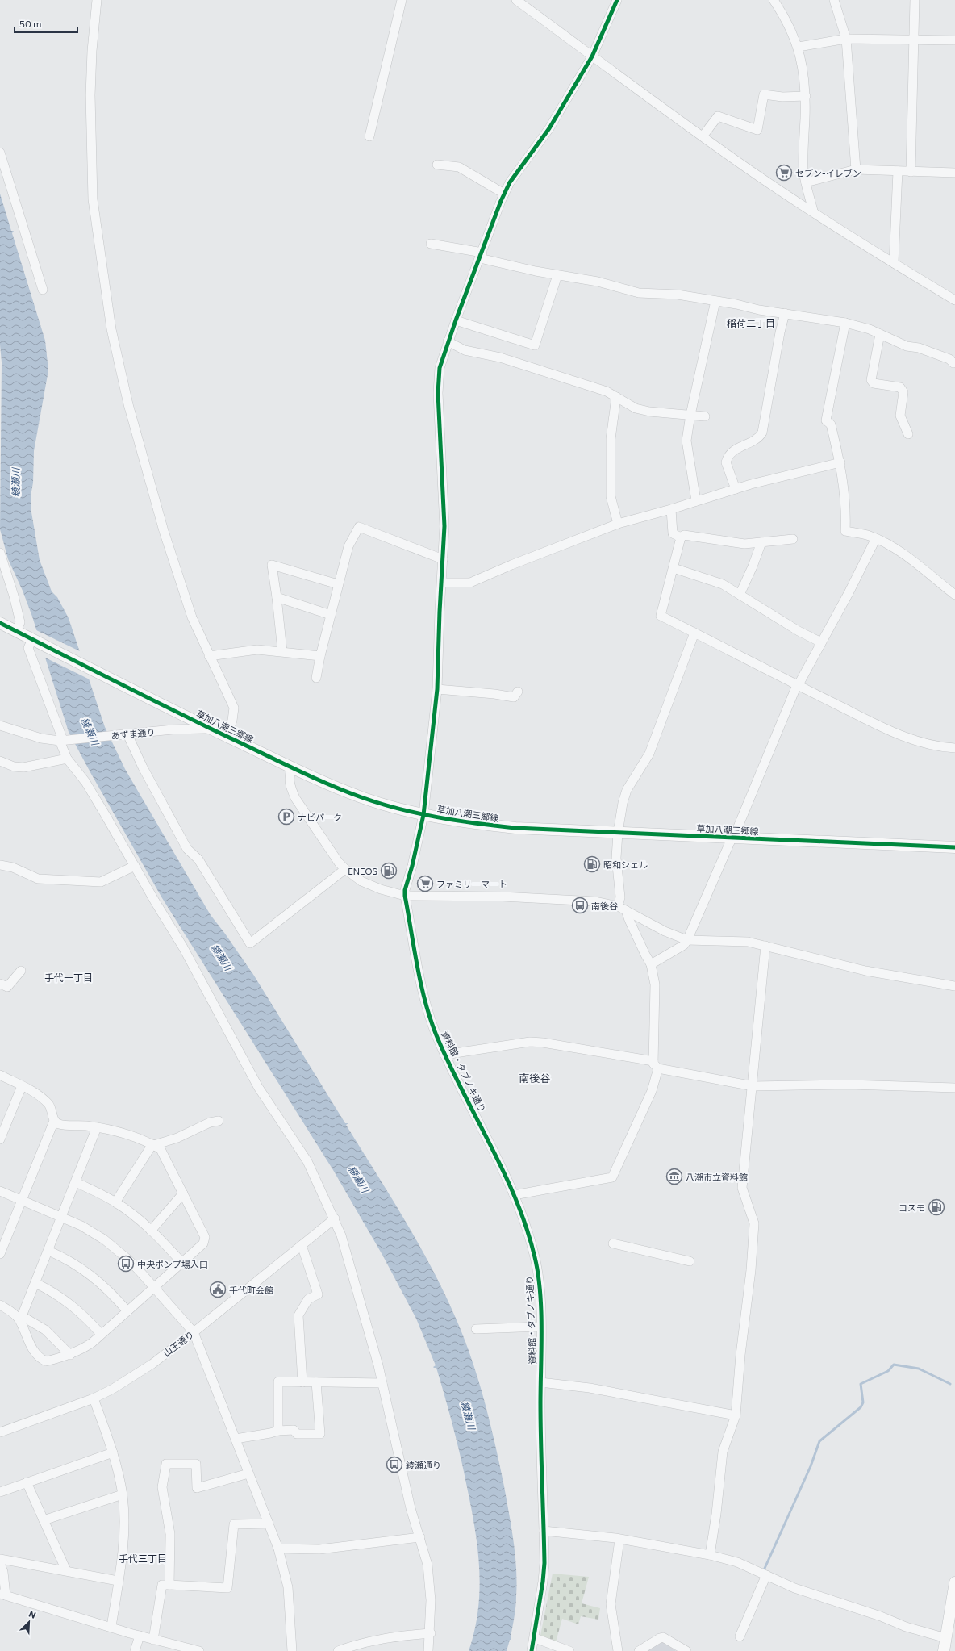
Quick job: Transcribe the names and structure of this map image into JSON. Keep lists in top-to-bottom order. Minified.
{"streets":{"main road":["草加八潮三郷線"],"street":["あずま通り","資料館・タブノキ通り","山王通り"]},"crossings":[["草加八潮三郷線","あずま通り"]],"districts":["稲荷二丁目","手代一丁目","南後谷","手代三丁目"],"water":["綾瀬川"],"places":{"supermarket":["セブン-イレブン","ファミリーマート"],"parking":["ナビパーク"],"fuel station":["昭和シェル","ENEOS","コスモ"],"bus stop":["南後谷","中央ポンプ場入口","綾瀬通り"],"museum":["八潮市立資料館"],"public building":["手代町会館"]},"scale_bar":"50 m","north":"top right"}
